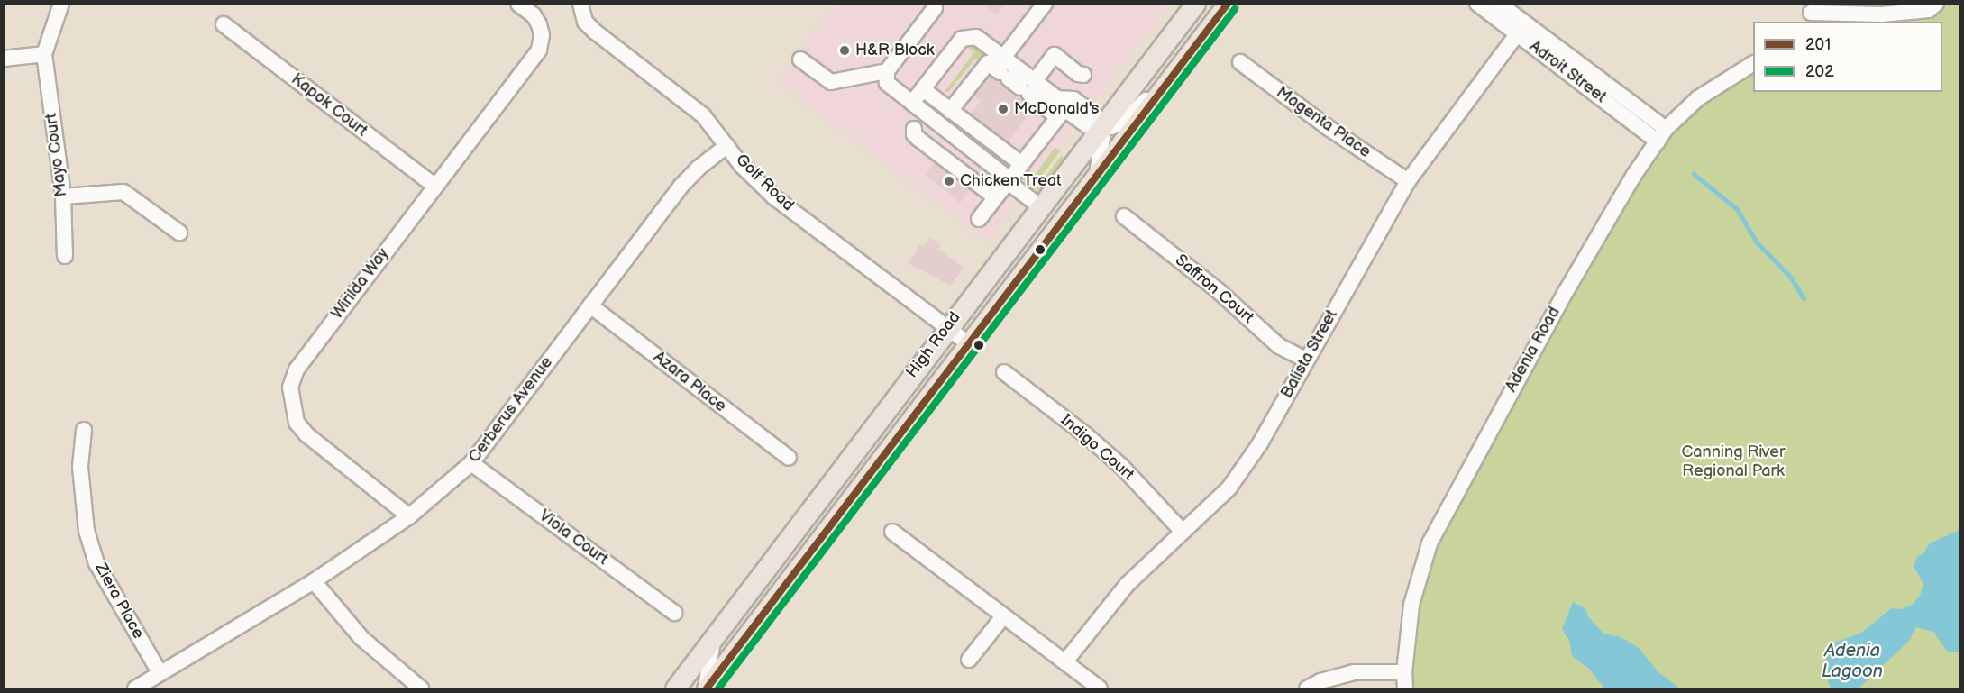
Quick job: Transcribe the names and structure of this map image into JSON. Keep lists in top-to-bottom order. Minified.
{"streets":{"main road":["High Road"],"street":["Adroit Street","Kapok Court","Magenta Place","Mayo Court","Golf Road","Wirilda Way","Saffron Court","Adenia Road","Balista Street","Azara Place","Cerberus Avenue","Indigo Court","Viola Court","Ziera Place"]},"crossings":[["Adroit Street","Adenia Road"],["Adroit Street","Balista Street"],["Kapok Court","Wirilda Way"],["Magenta Place","Balista Street"],["Golf Road","High Road"],["Golf Road","Cerberus Avenue"],["Wirilda Way","Cerberus Avenue"],["Saffron Court","Balista Street"],["Balista Street","Indigo Court"],["Azara Place","Cerberus Avenue"],["Cerberus Avenue","Viola Court"],["Cerberus Avenue","Ziera Place"]],"water":["Adenia Lagoon"],"parks":["Canning River Regional Park"],"places":["H&R Block","McDonald's","Chicken Treat"],"lines":["transit line 201","transit line 202"],"legend":["201","202"]}
